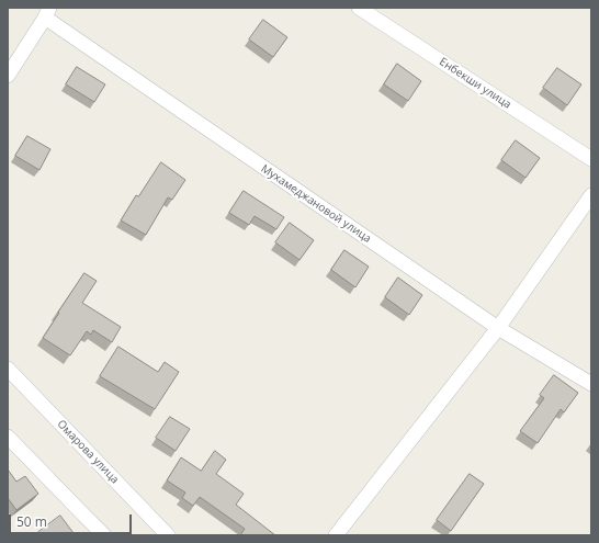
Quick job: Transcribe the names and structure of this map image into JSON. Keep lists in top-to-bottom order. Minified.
{"streets":{"street":["Енбекши улица","Мухамеджановой улица","Омарова улица"]},"scale_bar":"50 m"}
